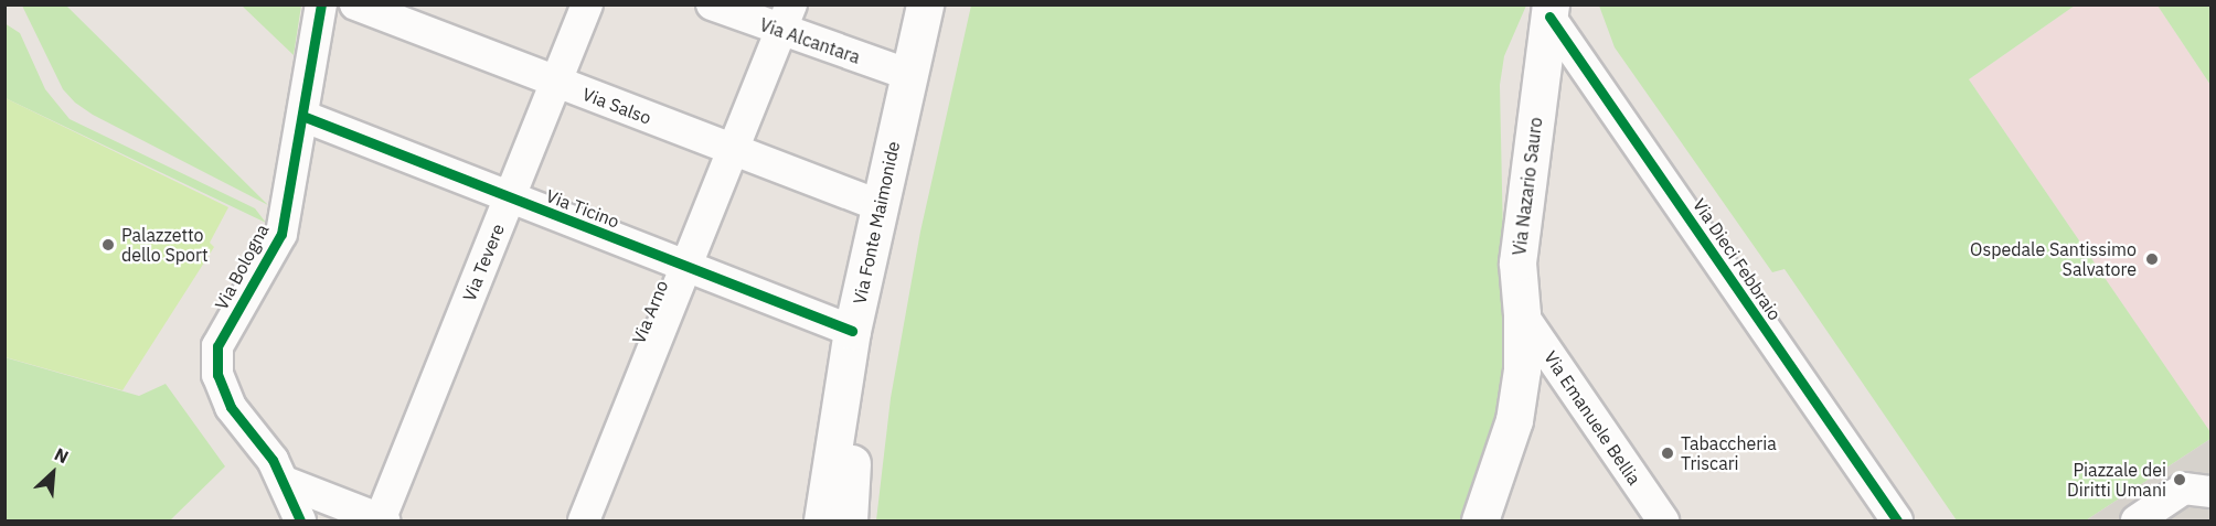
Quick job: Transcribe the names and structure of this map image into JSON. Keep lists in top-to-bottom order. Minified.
{"streets":{"street":["Via Alcantara","Via Salso","Via Nazario Sauro","Via Ticino","Via Fonte Maimonide","Via Dieci Febbraio","Via Tevere","Via Bologna","Via Arno","Via Emanuele Bellia"]},"crossings":[["Via Alcantara","Via Fonte Maimonide"],["Via Alcantara","Via Arno"],["Via Salso","Via Fonte Maimonide"],["Via Salso","Via Tevere"],["Via Salso","Via Arno"],["Via Nazario Sauro","Via Dieci Febbraio"],["Via Nazario Sauro","Via Emanuele Bellia"],["Via Ticino","Via Fonte Maimonide"],["Via Ticino","Via Tevere"],["Via Ticino","Via Bologna"],["Via Ticino","Via Arno"]],"places":["Palazzetto dello Sport","Ospedale Santissimo Salvatore","Tabaccheria Triscari","Piazzale dei Diritti Umani"],"north":"top right"}
